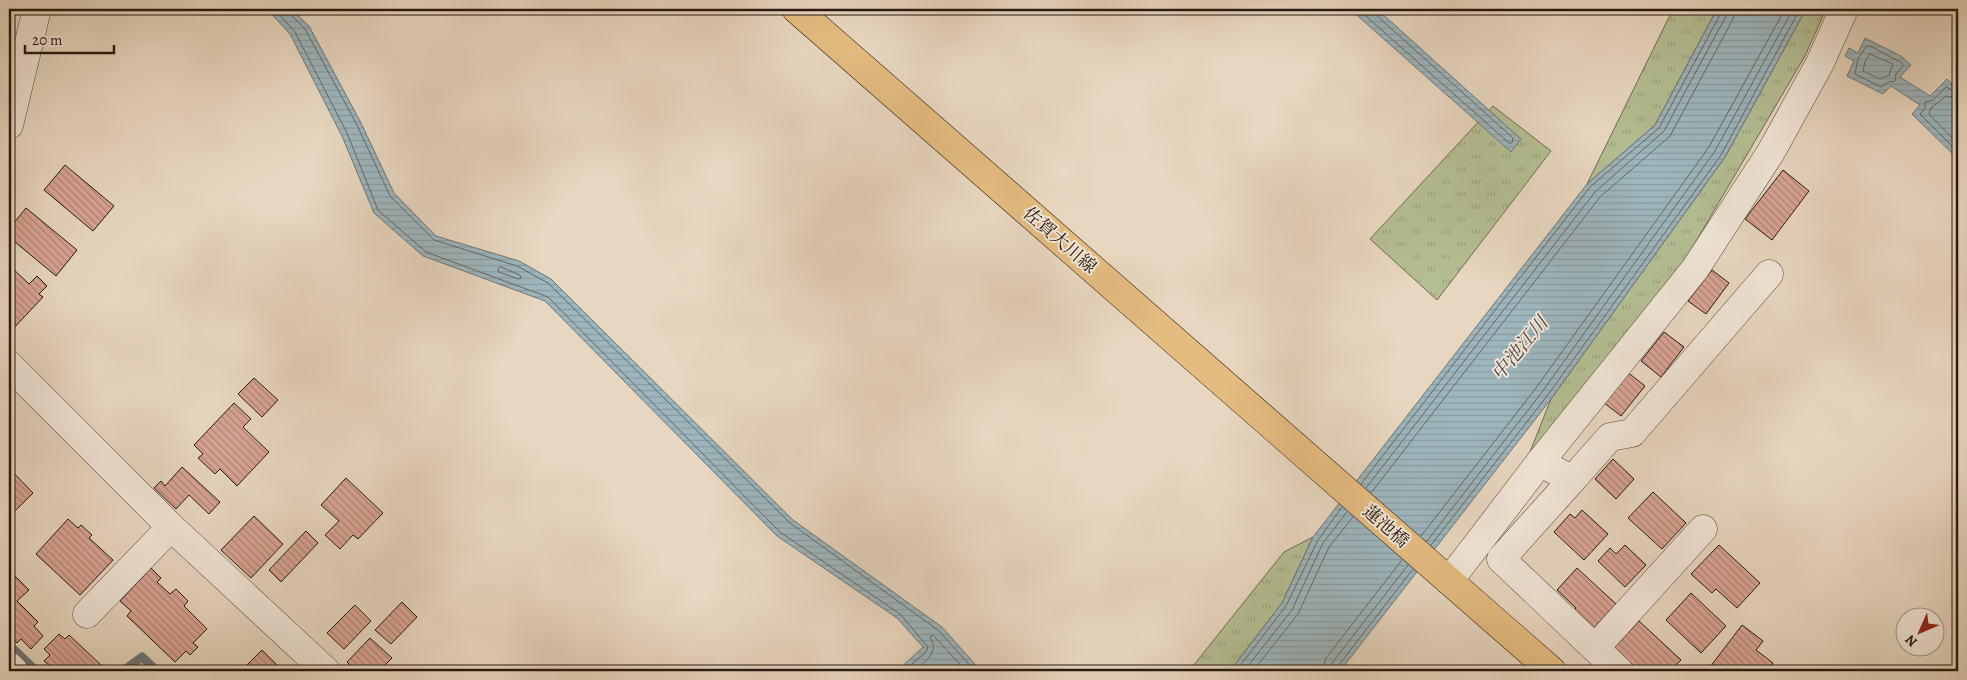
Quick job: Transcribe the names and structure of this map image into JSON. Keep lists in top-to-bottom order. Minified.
{"streets":{"main road":["佐賀大川線","蓮池橋"]},"crossings":[["佐賀大川線","蓮池橋"]],"water":["中池江川"],"scale_bar":"20 m","north":"bottom left"}
